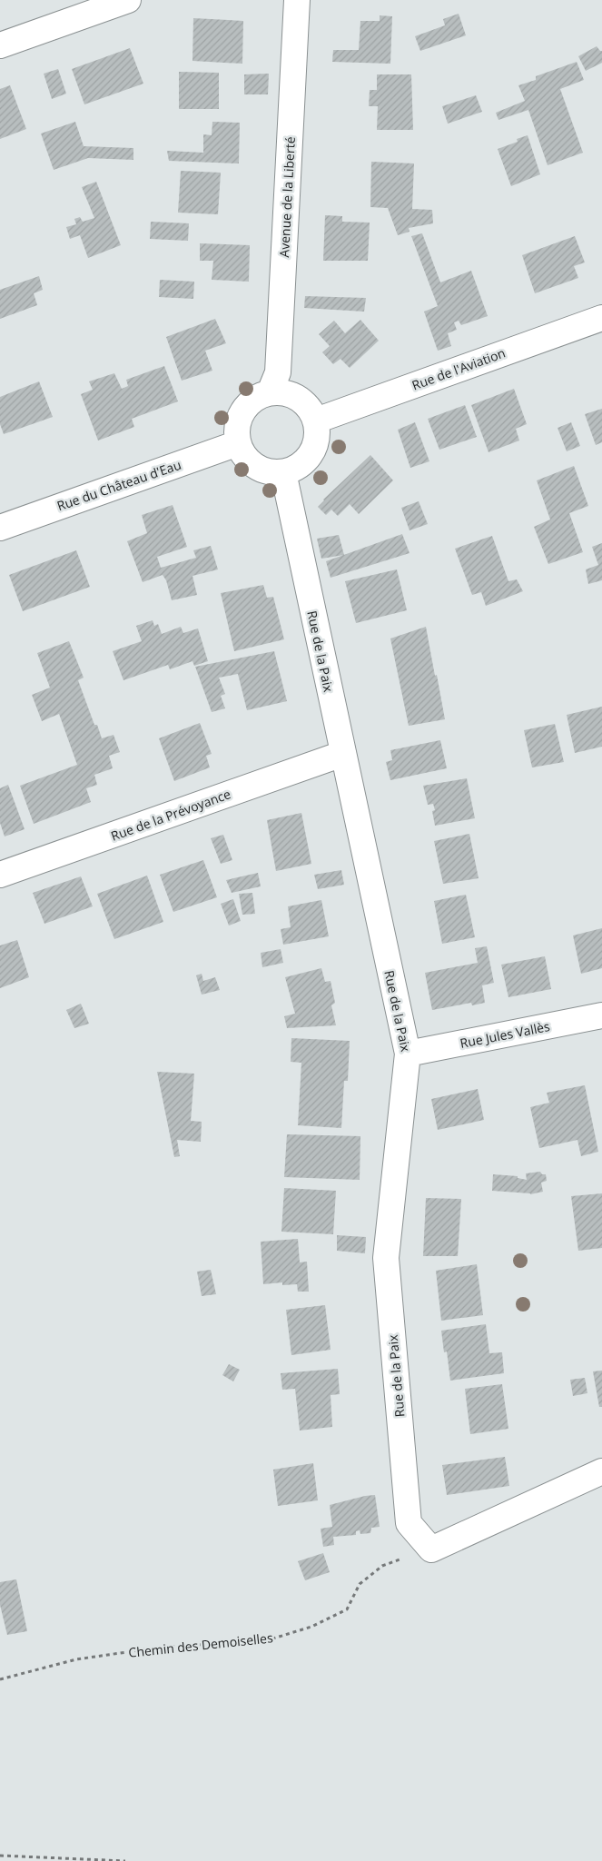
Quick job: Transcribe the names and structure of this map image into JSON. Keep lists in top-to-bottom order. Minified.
{"streets":{"street":["Avenue de la Liberté","Rue de l'Aviation","Rue du Château d'Eau","Rue de la Paix","Rue de la Prévoyance","Rue Jules Vallès"],"path":["Chemin des Demoiselles"]},"crossings":[["Avenue de la Liberté","Rue de l'Aviation"],["Avenue de la Liberté","Rue du Château d'Eau"],["Avenue de la Liberté","Rue de la Paix"],["Rue de l'Aviation","Rue du Château d'Eau"],["Rue de l'Aviation","Rue de la Paix"],["Rue du Château d'Eau","Rue de la Paix"],["Rue de la Paix","Rue de la Prévoyance"],["Rue de la Paix","Rue Jules Vallès"],["Rue de la Paix","Chemin des Demoiselles"]]}
